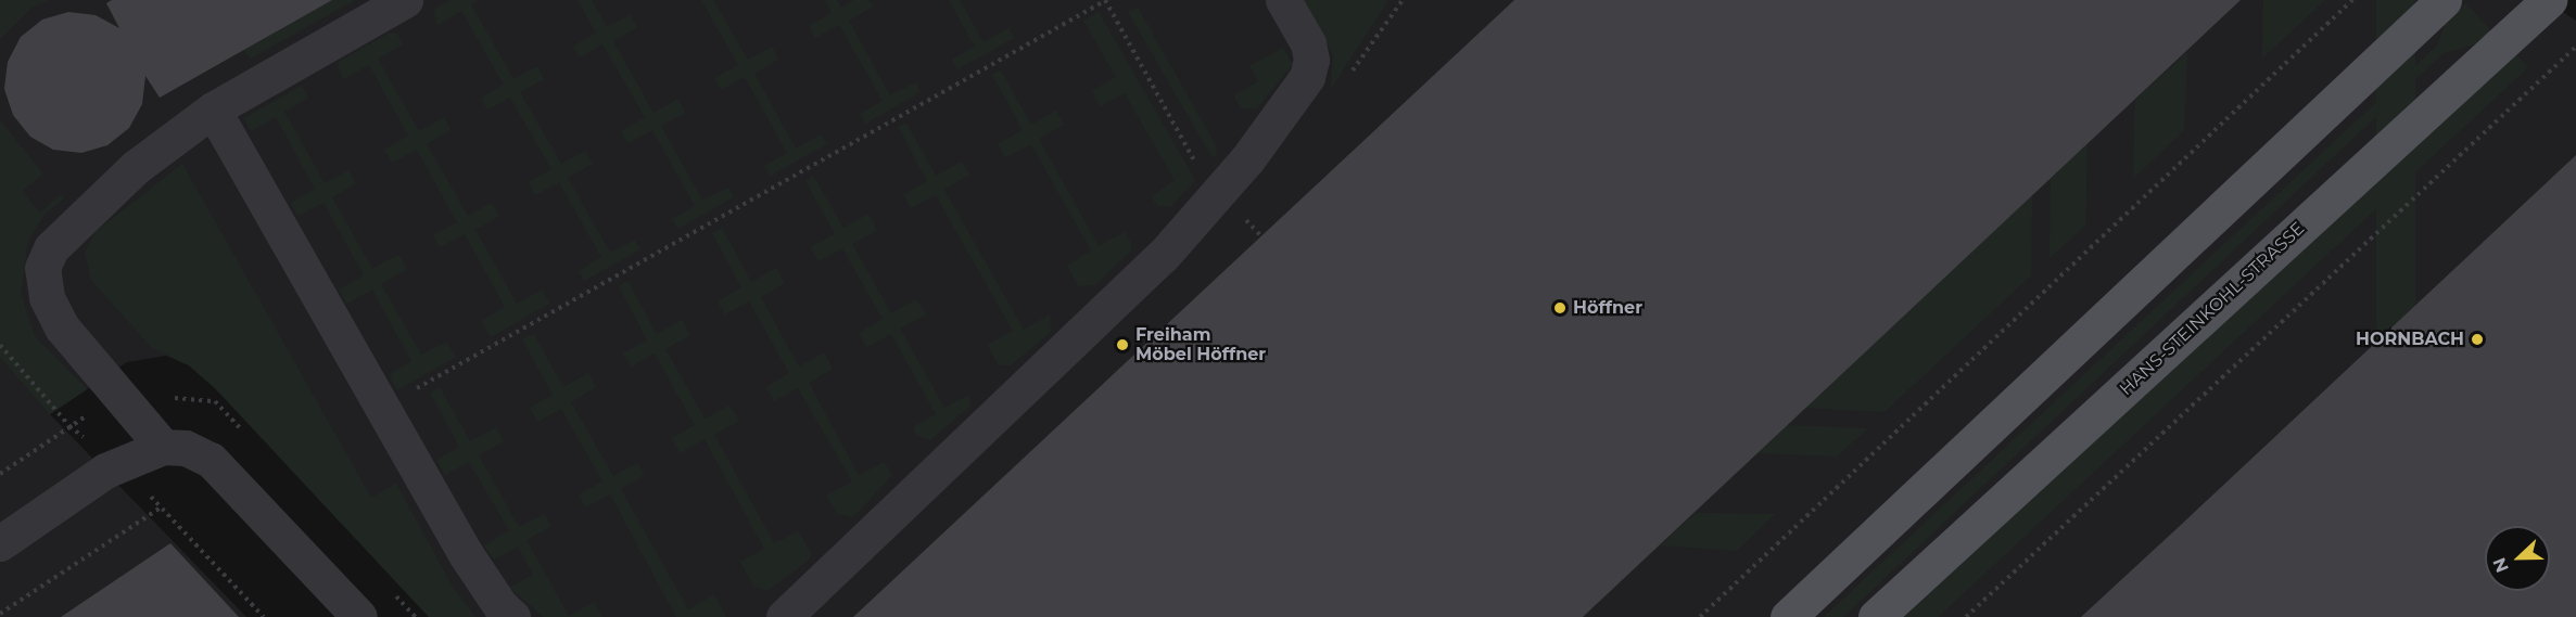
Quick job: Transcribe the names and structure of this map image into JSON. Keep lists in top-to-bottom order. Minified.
{"streets":{"main road":["HANS-STEINKOHL-STRASSE"]},"places":["Höffner","HORNBACH","Freiham Möbel Höffner"],"north":"left"}
